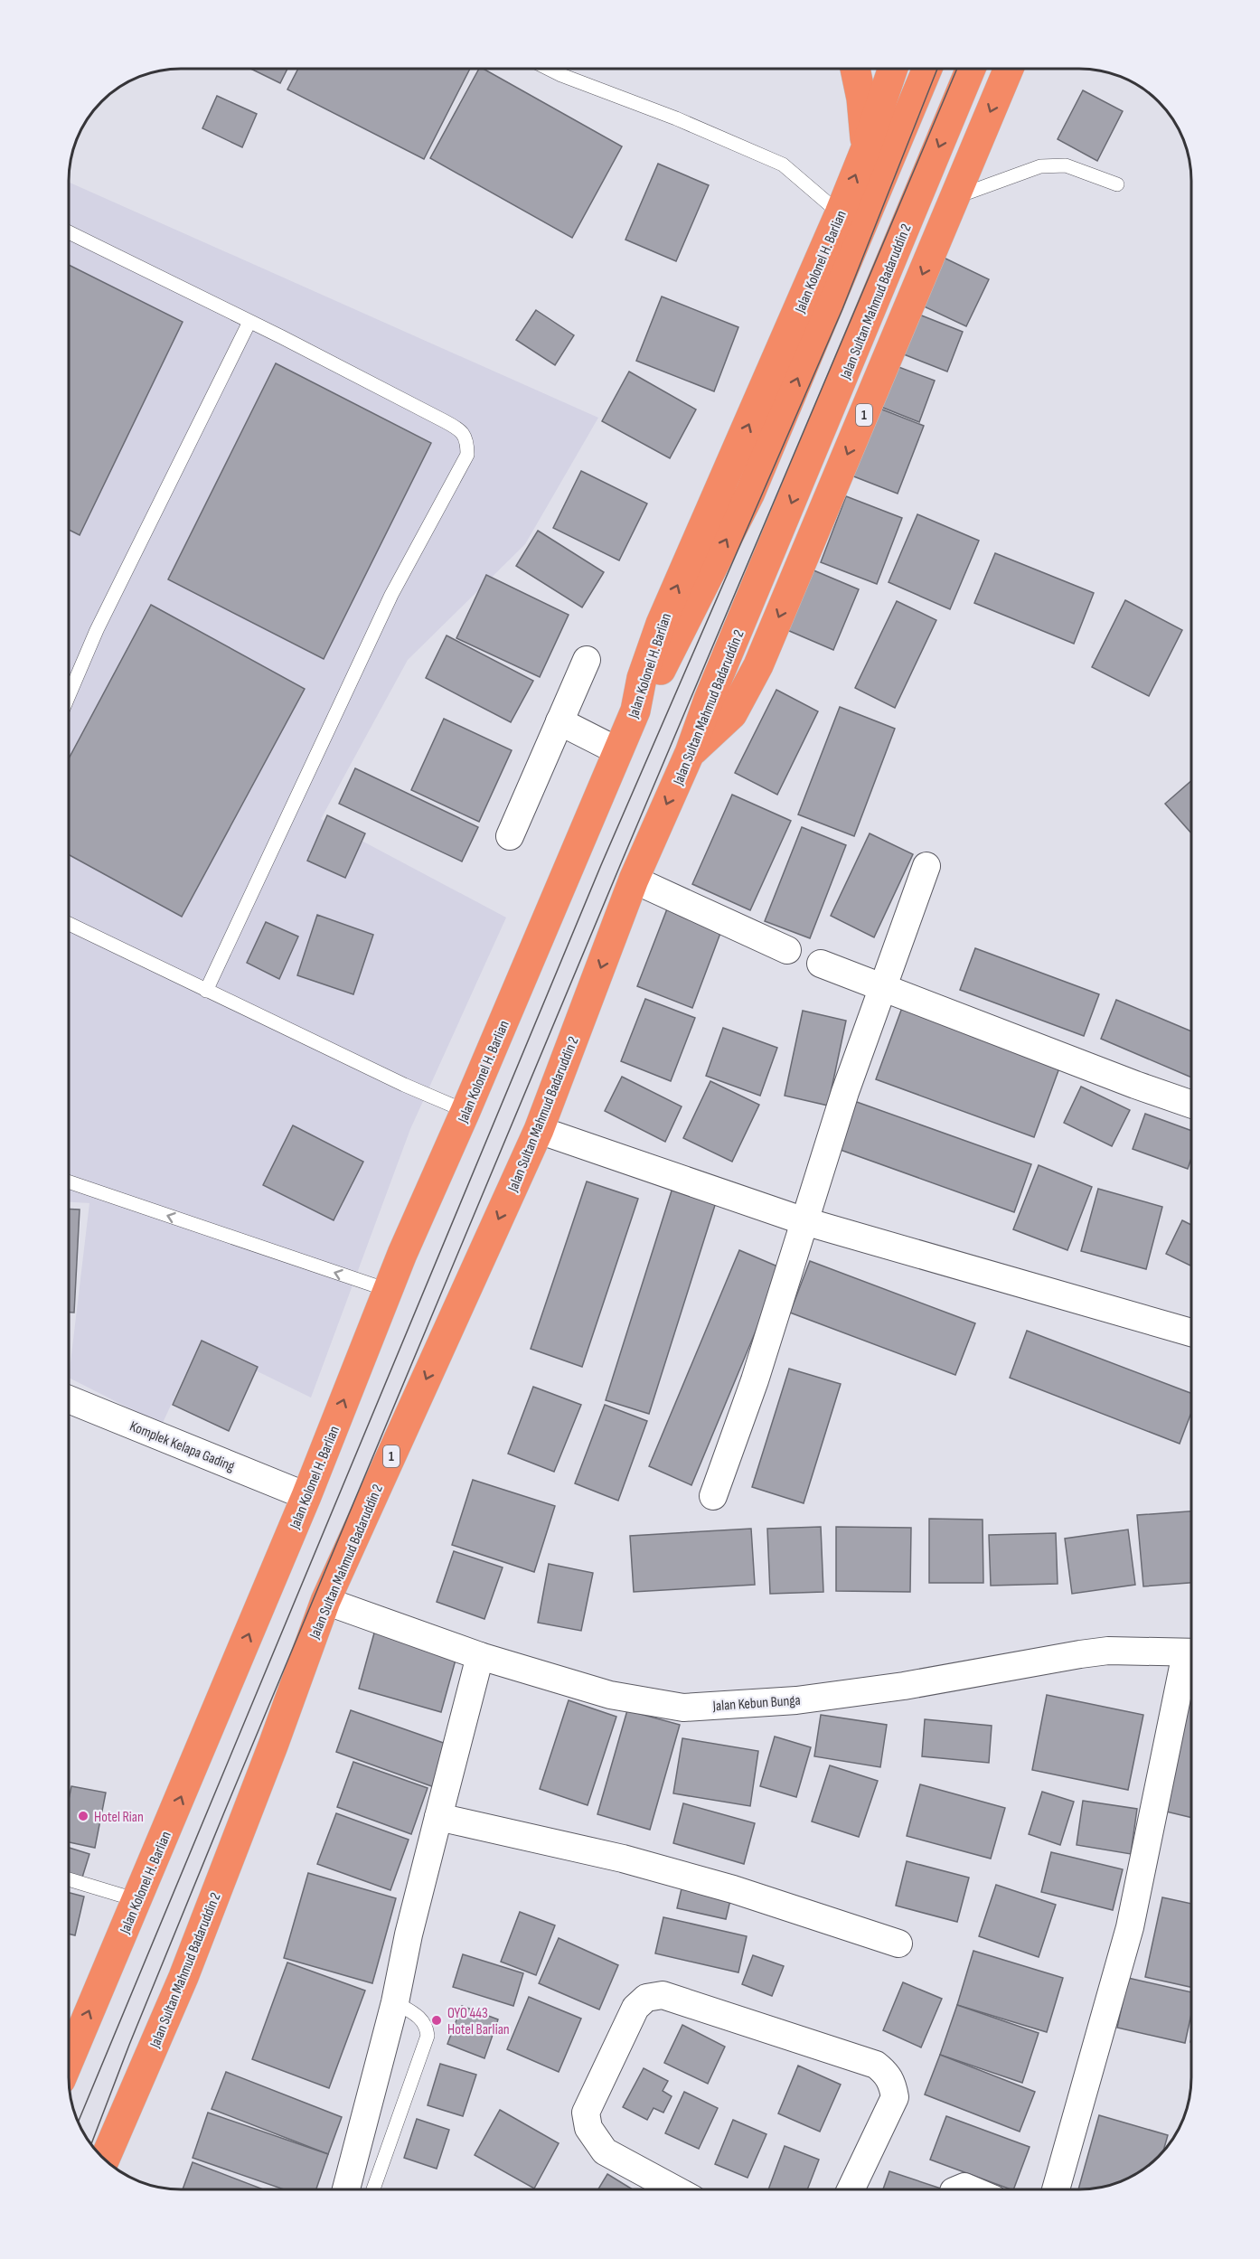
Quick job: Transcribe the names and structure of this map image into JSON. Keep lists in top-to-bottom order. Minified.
{"streets":{"highway":["Jalan Kolonel H. Barlian","Jalan Sultan Mahmud Badaruddin 2","1"],"street":["Komplek Kelapa Gading","Jalan Kebun Bunga"]},"crossings":[["Jalan Kolonel H. Barlian","Komplek Kelapa Gading"],["Jalan Sultan Mahmud Badaruddin 2","1"],["Jalan Sultan Mahmud Badaruddin 2","Jalan Kebun Bunga"]],"places":["Hotel Rian","OYO 443 Hotel Barlian"]}
